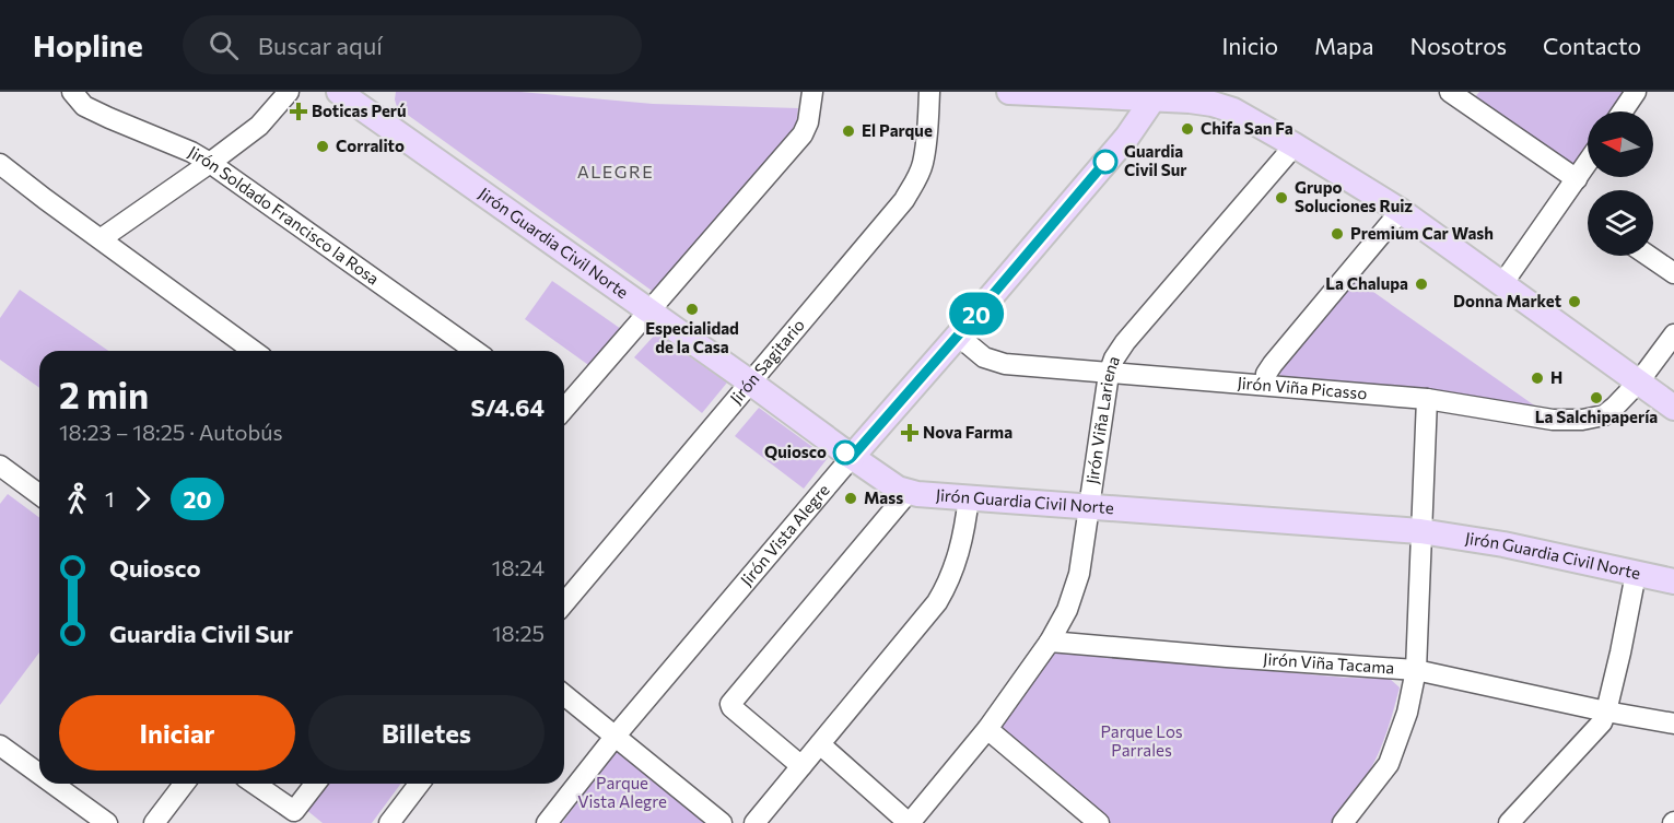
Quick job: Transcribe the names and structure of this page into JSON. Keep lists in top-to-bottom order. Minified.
{"streets":{"main road":["Jirón Guardia Civil Norte","Jirón Vista Alegre"],"street":["Jirón Soldado Francisco la Rosa","Jirón Sagitario","Jirón Viña Picasso","Jirón Viña Lariena","Jirón Viña Tacama"]},"crossings":[["Jirón Guardia Civil Norte","Jirón Sagitario"],["Jirón Guardia Civil Norte","Jirón Viña Lariena"],["Jirón Guardia Civil Norte","Jirón Vista Alegre"],["Jirón Viña Picasso","Jirón Viña Lariena"],["Jirón Viña Picasso","Jirón Vista Alegre"],["Jirón Viña Lariena","Jirón Viña Tacama"]],"districts":["ALEGRE"],"parks":["Parque Los Parrales","Parque Vista Alegre"],"places":{"health":["Boticas Perú","Nova Farma"],"other":["Chifa San Fa","El Parque","Corralito","Guardia Civil Sur","Grupo Soluciones Ruiz","Premium Car Wash","La Chalupa","Donna Market","Especialidad de la Casa","H","La Salchipapería","Quiosco","Mass"]},"lines":["bus line 20"],"north":"left","page":{"header":"Hopline","search":"Buscar aquí","nav":["Inicio","Mapa","Nosotros","Contacto"],"on_map":"20","heading":["2 min","18:23 – 18:25 · Autobús","S/4.64"],"legs":["1","20"],"list":[{"name":"Quiosco","value":"18:24"},{"name":"Guardia Civil Sur","value":"18:25"}],"buttons":["Iniciar","Billetes"]}}
